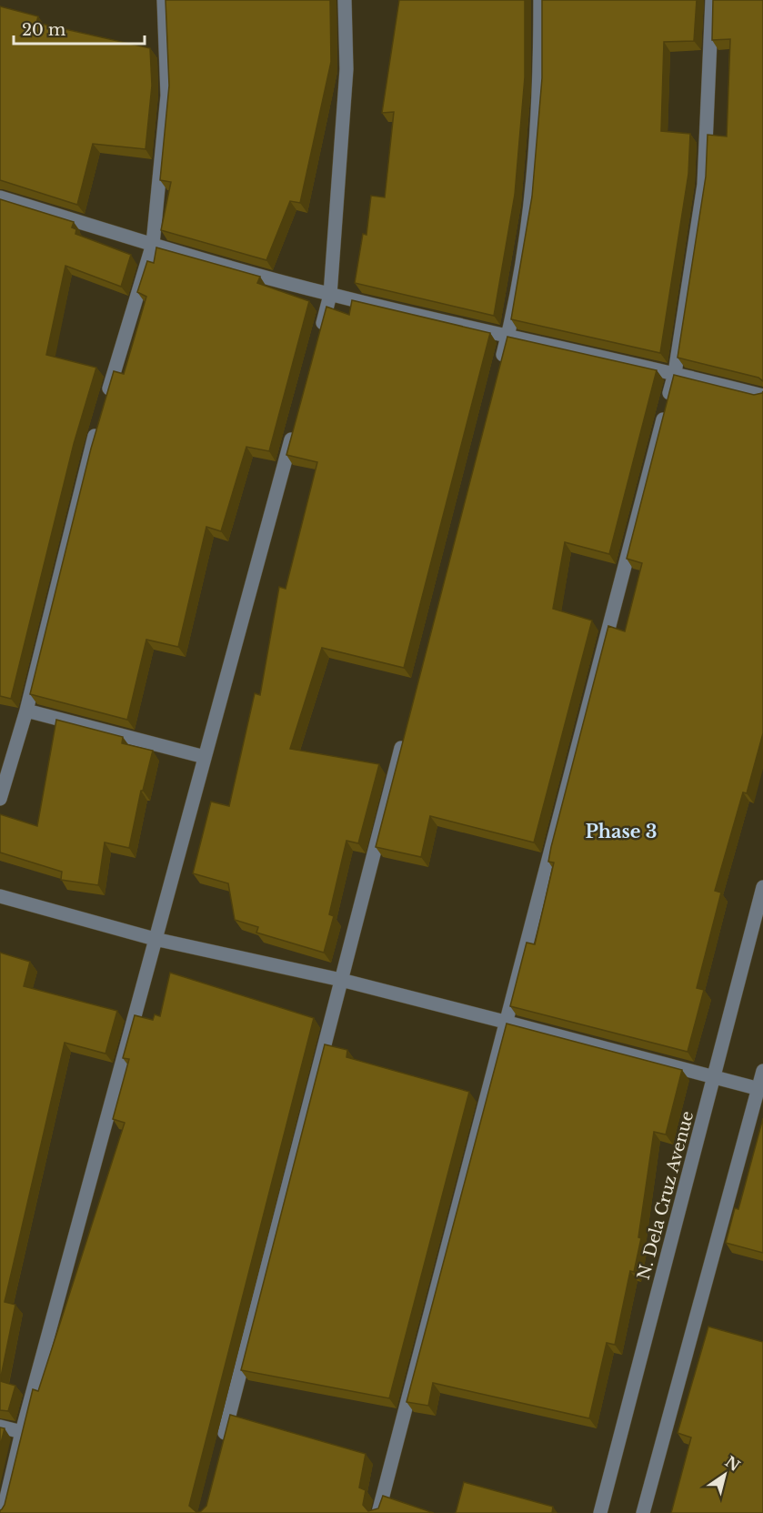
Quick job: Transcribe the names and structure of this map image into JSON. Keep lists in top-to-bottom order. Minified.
{"streets":{"street":["N. Dela Cruz Avenue"]},"districts":["Phase 3"],"scale_bar":"20 m","north":"top right"}
